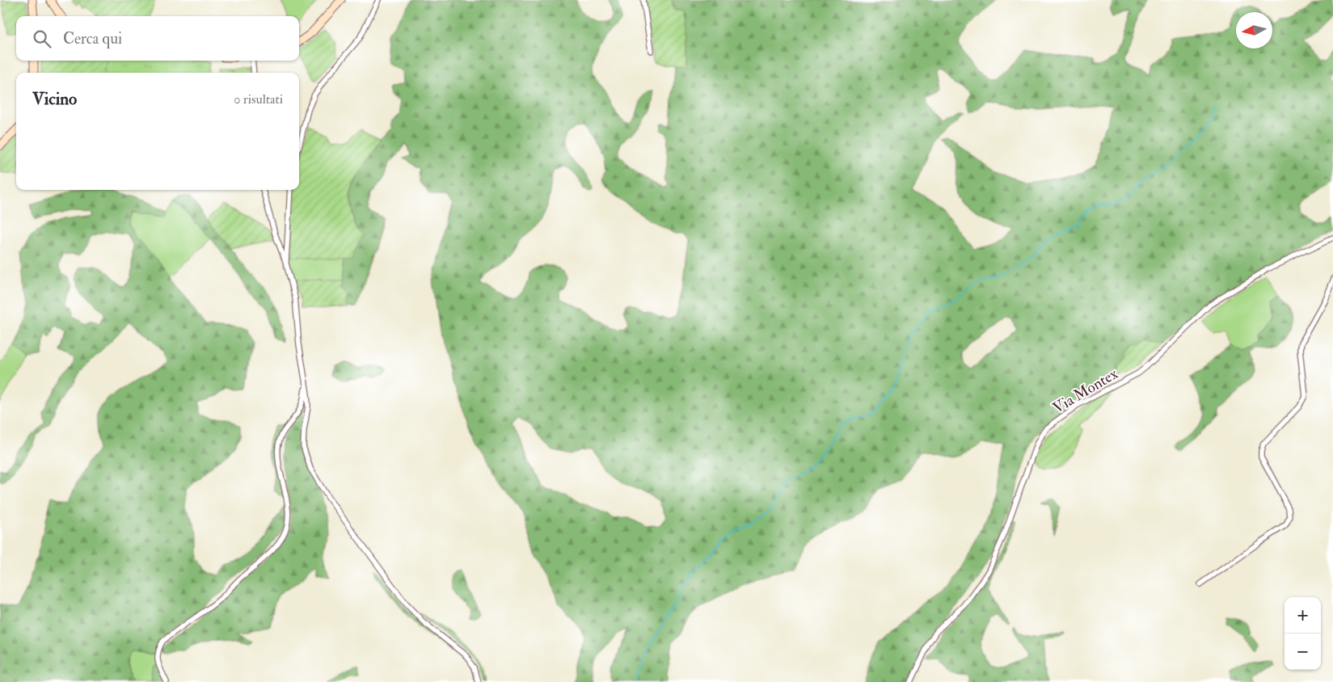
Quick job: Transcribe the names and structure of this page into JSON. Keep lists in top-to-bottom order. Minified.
{"streets":{"street":["Via Montex"]},"north":"left","page":{"search":"Cerca qui","heading":["Vicino","0 risultati"],"map_buttons":["+","−"]}}
